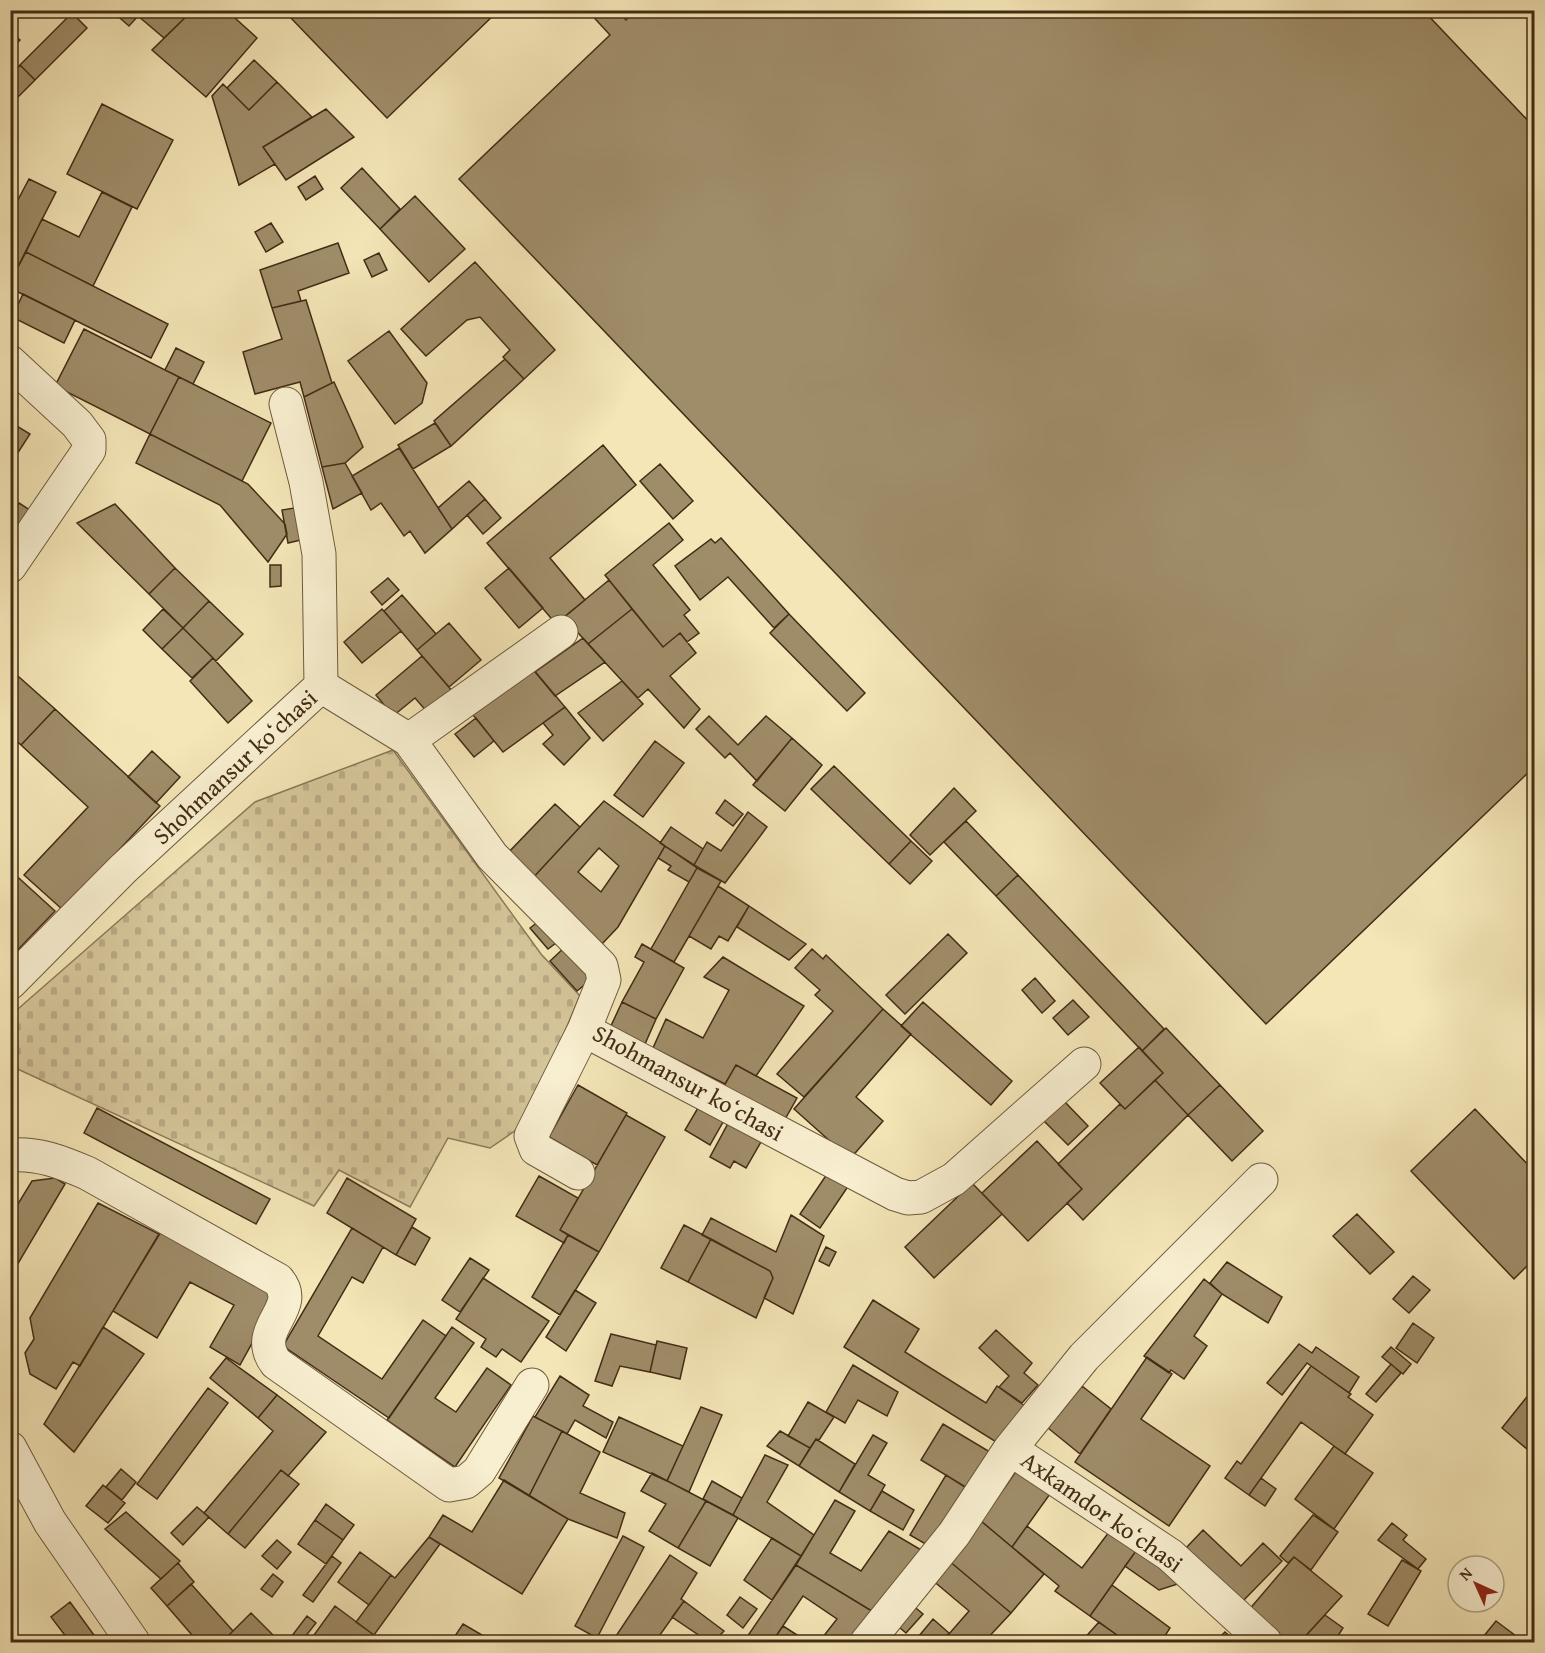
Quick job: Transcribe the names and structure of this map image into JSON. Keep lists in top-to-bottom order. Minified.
{"streets":{"street":["Shohmansur koʻchasi","Axkamdor koʻchasi"]},"north":"top left"}
